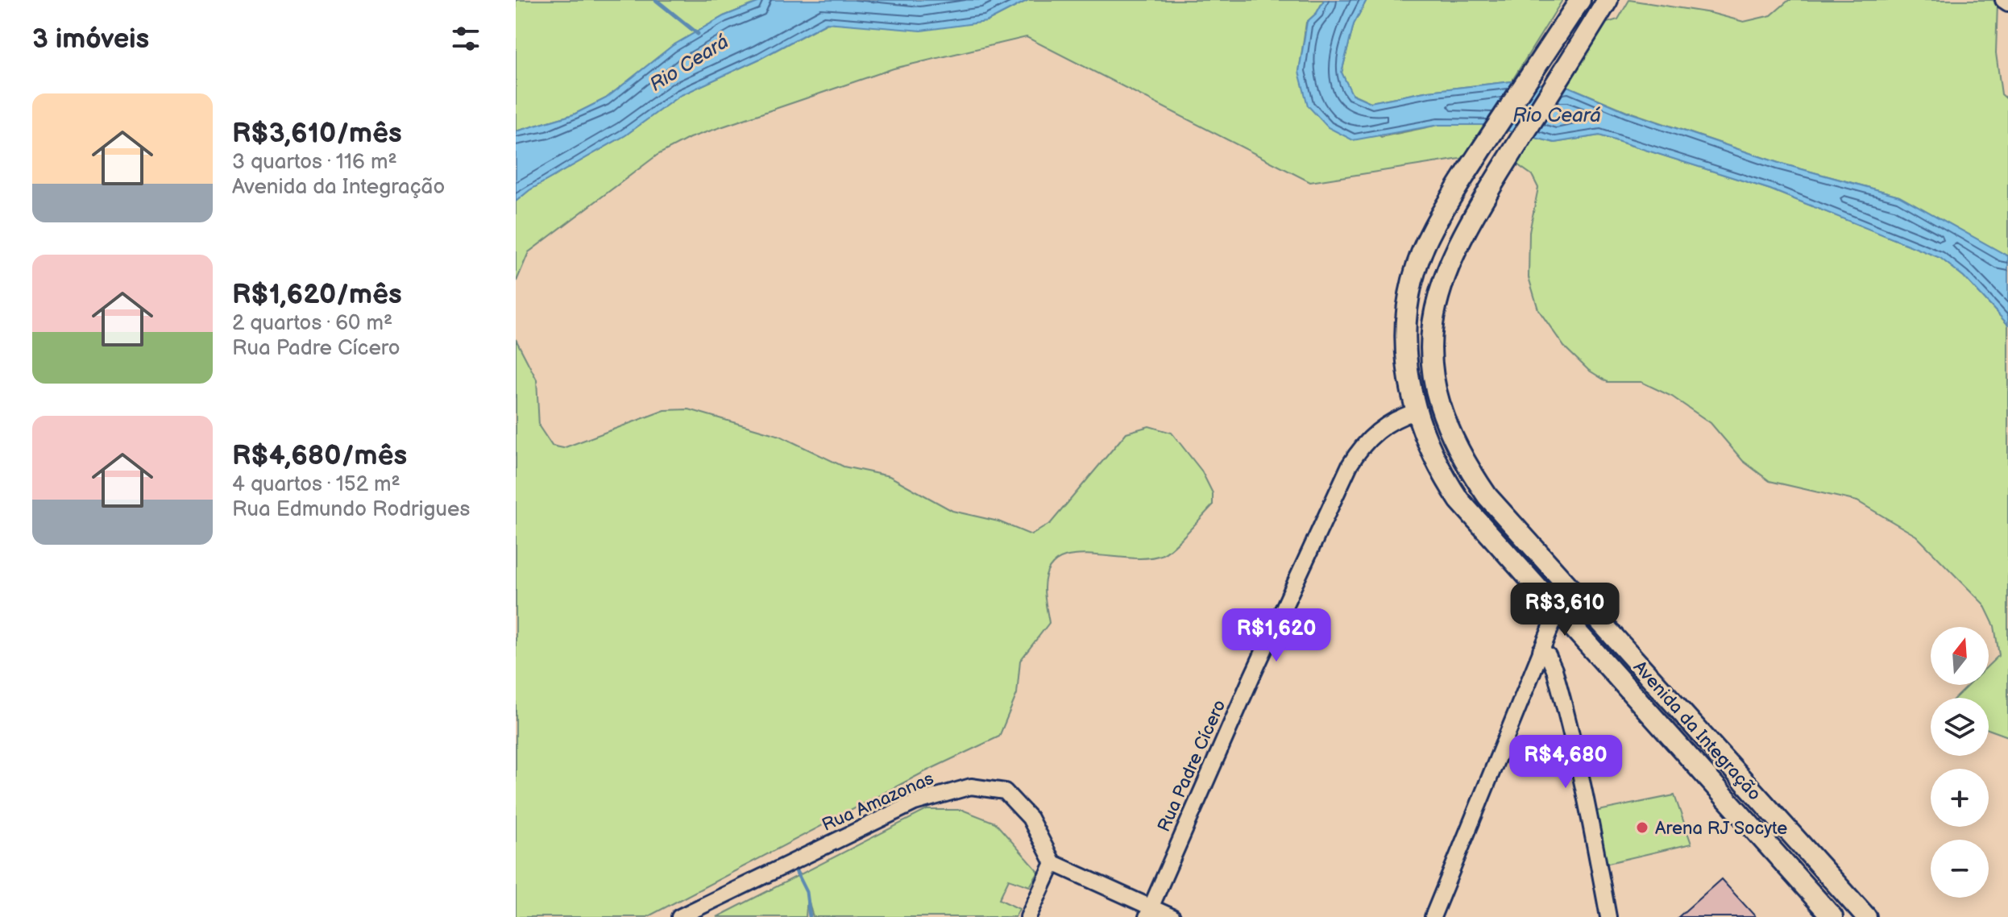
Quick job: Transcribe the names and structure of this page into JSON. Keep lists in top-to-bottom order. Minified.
{"streets":{"main road":["Avenida da Integração"],"street":["Rua Padre Cícero","Rua Amazonas"]},"crossings":[["Avenida da Integração","Rua Padre Cícero"]],"water":["Rio Ceará"],"places":["Arena RJ Socyte"],"north":"top","page":{"heading":"3 imóveis","list":[{"name":"R$3,610/mês","note":"3 quartos · 116 m² · Avenida da Integração"},{"name":"R$1,620/mês","note":"2 quartos · 60 m² · Rua Padre Cícero"},{"name":"R$4,680/mês","note":"4 quartos · 152 m² · Rua Edmundo Rodrigues"}],"price":["R$3,610","R$1,620","R$4,680"],"map_buttons":["+","−"]}}
